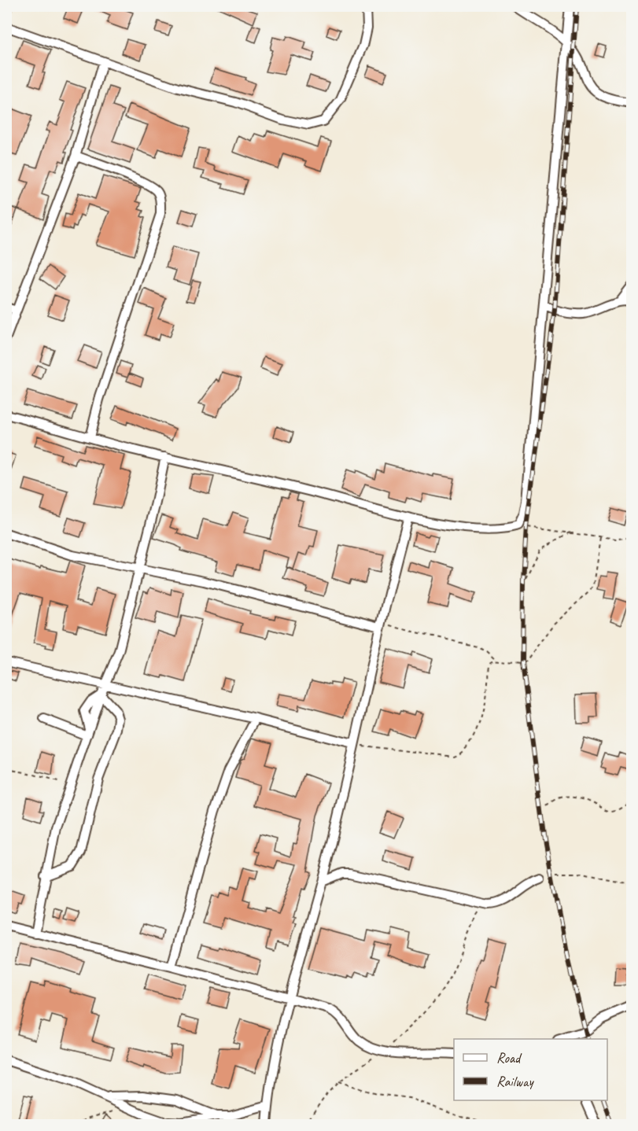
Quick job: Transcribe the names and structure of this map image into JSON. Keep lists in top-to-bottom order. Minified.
{"legend":["Road","Railway"]}
